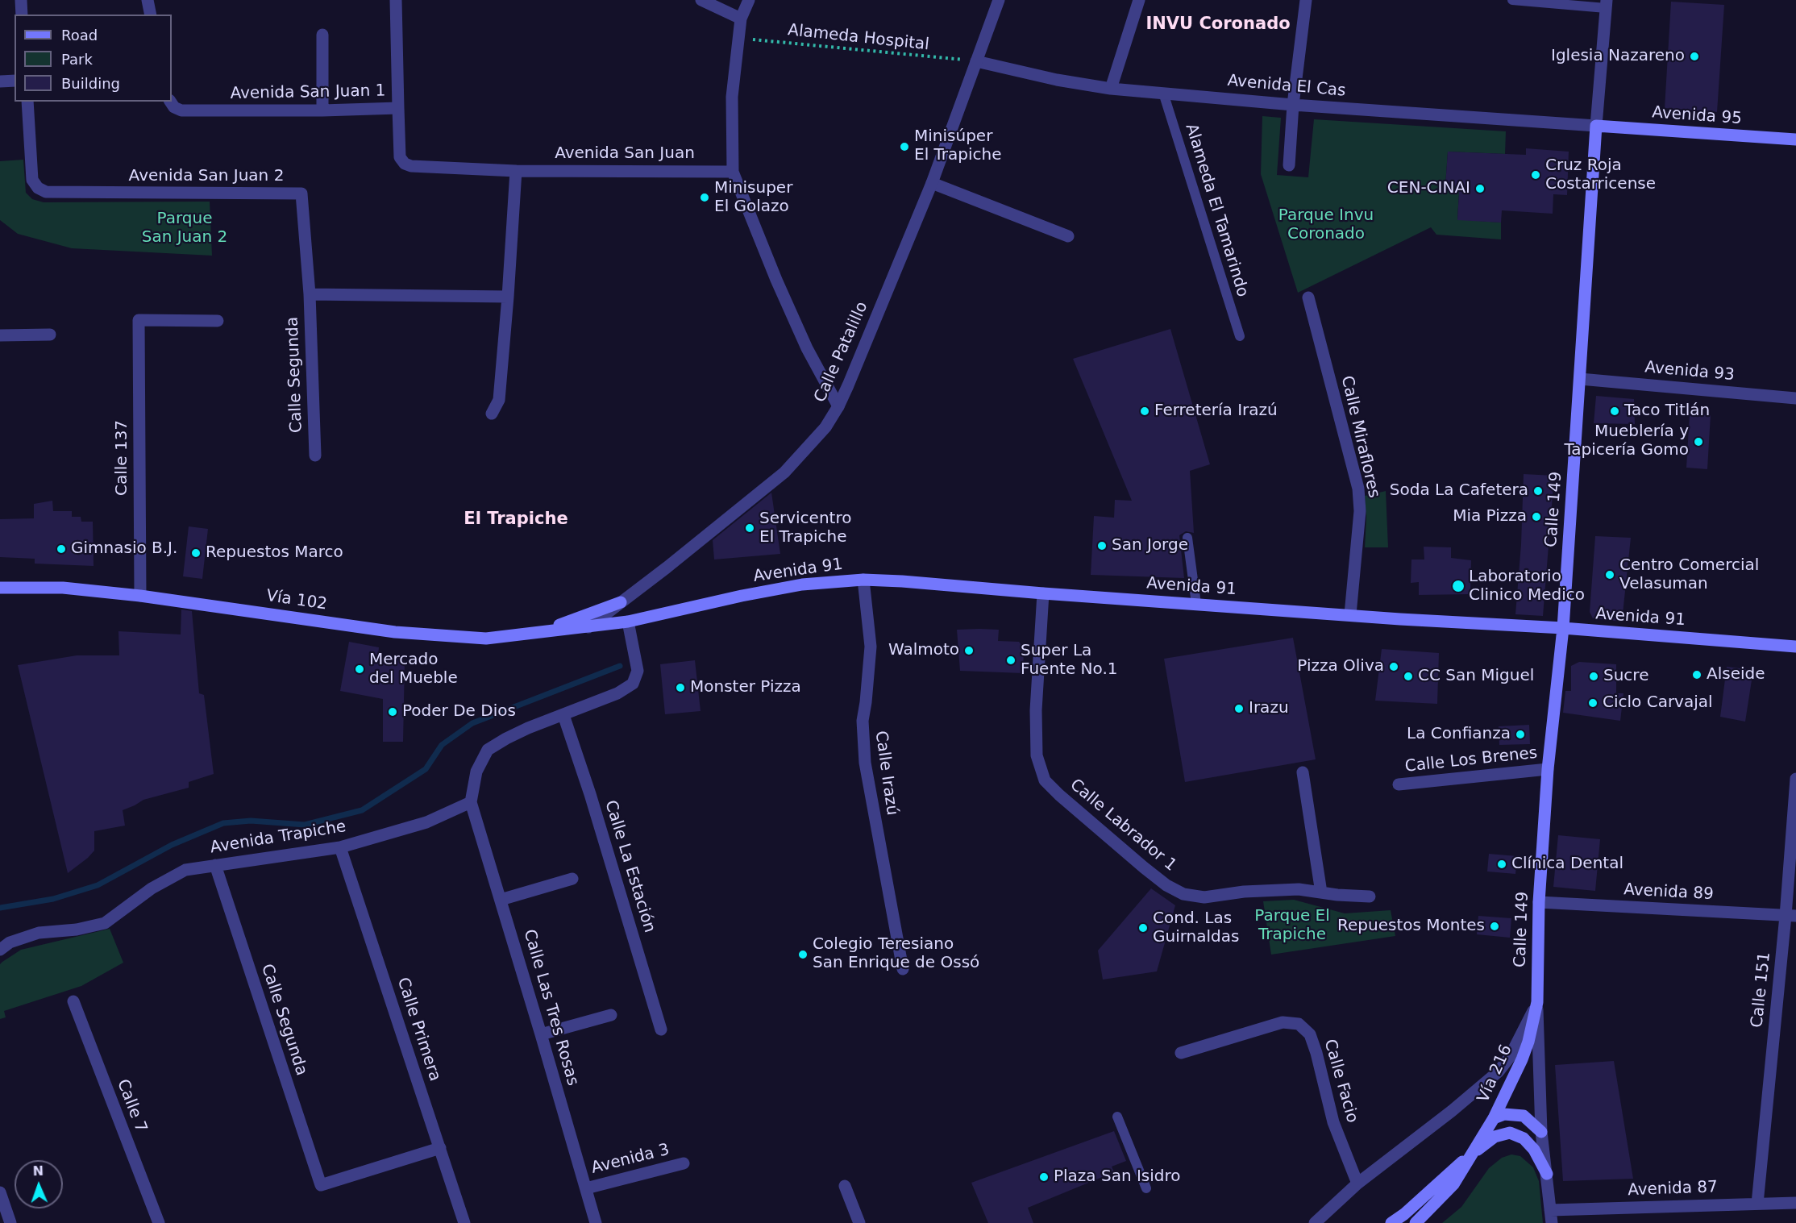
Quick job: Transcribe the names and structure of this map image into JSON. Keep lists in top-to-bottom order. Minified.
{"streets":{"main road":["Avenida 95","Calle 149","Avenida 91","Vía 102","Vía 216"],"street":["Avenida El Cas","Avenida San Juan 1","Avenida San Juan","Avenida San Juan 2","Calle Patalillo","Avenida 93","Calle Segunda","Calle Miraflores","Calle 137","Calle Los Brenes","Calle Irazú","Calle Labrador 1","Avenida Trapiche","Calle La Estación","Avenida 89","Calle 151","Calle Las Tres Rosas","Calle Primera","Calle Facio","Calle 7","Avenida 3","Avenida 87"],"lane":["Alameda El Tamarindo"],"path":["Alameda Hospital"]},"crossings":[["Alameda Hospital","Avenida El Cas"],["Alameda Hospital","Calle Patalillo"],["Avenida El Cas","Avenida 95"],["Avenida El Cas","Alameda El Tamarindo"],["Avenida El Cas","Calle Patalillo"],["Avenida El Cas","Calle 149"],["Avenida San Juan 1","Avenida San Juan"],["Avenida 95","Calle 149"],["Avenida San Juan 2","Calle Segunda"],["Calle Patalillo","Avenida 91"],["Calle Patalillo","Vía 102"],["Avenida 93","Calle 149"],["Calle Segunda","Avenida Trapiche"],["Calle Segunda","Calle Primera"],["Calle Miraflores","Avenida 91"],["Calle 137","Vía 102"],["Calle 149","Avenida 91"],["Calle 149","Calle Los Brenes"],["Calle 149","Avenida 89"],["Calle 149","Vía 216"],["Calle 149","Avenida 87"],["Avenida 91","Vía 102"],["Avenida 91","Calle Irazú"],["Avenida 91","Calle Labrador 1"],["Avenida Trapiche","Calle Las Tres Rosas"],["Avenida Trapiche","Calle Primera"],["Avenida 89","Calle 151"],["Calle 151","Avenida 87"],["Calle Las Tres Rosas","Avenida 3"]],"districts":["INVU Coronado","El Trapiche"],"parks":["Parque Invu Coronado","Parque San Juan 2","Parque El Trapiche"],"places":["Iglesia Nazareno","Minisúper El Trapiche","Cruz Roja Costarricense","CEN-CINAI","Minisuper El Golazo","Ferretería Irazú","Taco Titlán","Mueblería y Tapicería Gomo","Soda La Cafetera","Mia Pizza","Servicentro El Trapiche","San Jorge","Gimnasio B.J.","Repuestos Marco","Centro Comercial Velasuman","Laboratorio Clinico Medico","Walmoto","Super La Fuente No.1","Pizza Oliva","Mercado del Mueble","Alseide","CC San Miguel","Sucre","Monster Pizza","Ciclo Carvajal","Irazu","Poder De Dios","La Confianza","Clínica Dental","Repuestos Montes","Cond. Las Guirnaldas","Colegio Teresiano San Enrique de Ossó","Plaza San Isidro"],"legend":["Road","Park","Building"],"north":"top"}
